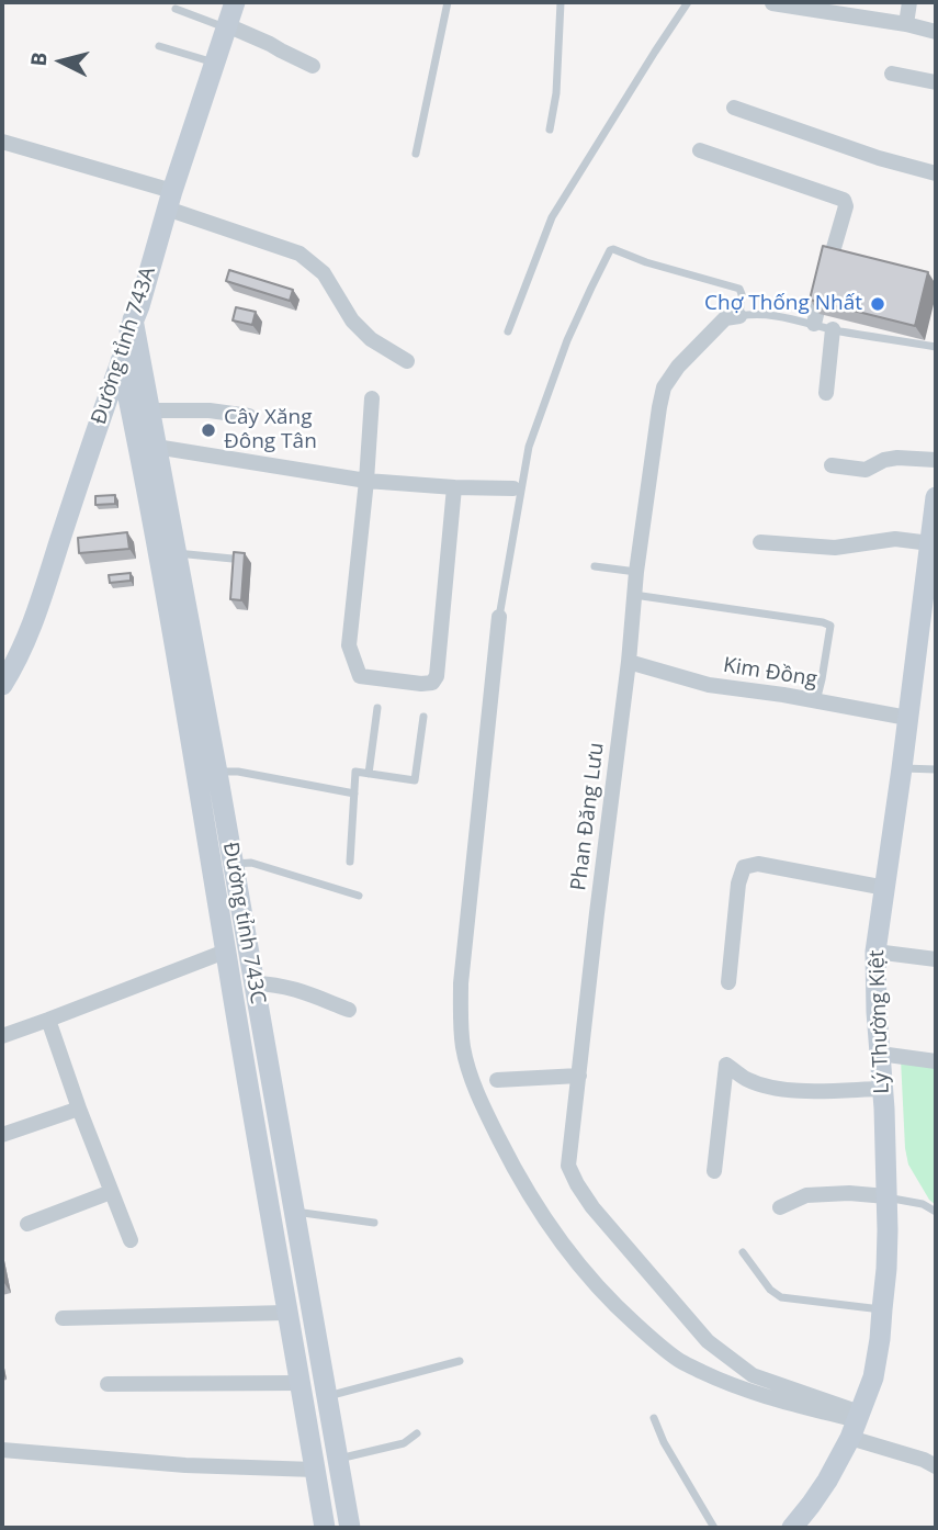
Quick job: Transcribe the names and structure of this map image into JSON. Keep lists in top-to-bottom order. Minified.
{"streets":{"main road":["Đường tỉnh 743A","Đường tỉnh 743C","Lý Thường Kiệt"],"street":["Kim Đồng","Phan Đăng Lưu"]},"crossings":[["Đường tỉnh 743A","Đường tỉnh 743C"],["Kim Đồng","Phan Đăng Lưu"],["Kim Đồng","Lý Thường Kiệt"],["Phan Đăng Lưu","Lý Thường Kiệt"]],"places":["Chợ Thống Nhất","Cây Xăng Đông Tân"],"north":"left"}
